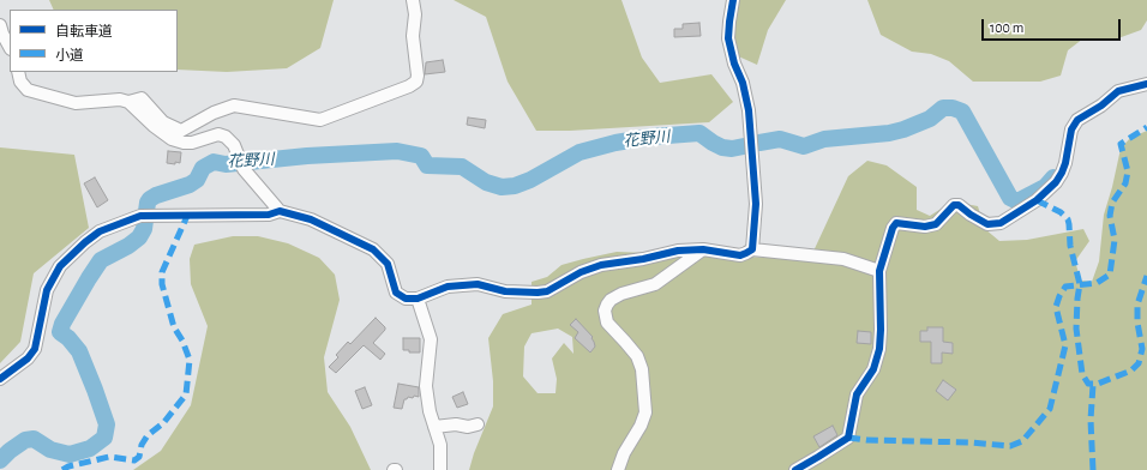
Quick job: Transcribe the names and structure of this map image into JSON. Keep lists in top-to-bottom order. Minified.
{"water":["花野川"],"legend":["自転車道","小道"],"scale_bar":"100 m"}
